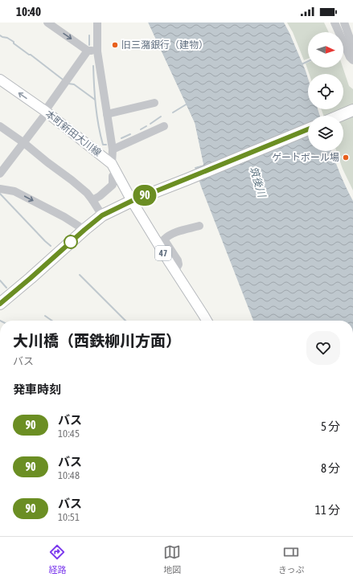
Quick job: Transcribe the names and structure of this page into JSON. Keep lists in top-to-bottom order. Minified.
{"streets":{"main road":["本町新田大川線","47"]},"crossings":[["本町新田大川線","47"]],"water":["筑後川"],"places":["旧三潴銀行（建物）","ゲートボール場"],"lines":["bus line 90"],"north":"right","page":{"status":"10:40","on_map":"90","heading":[["大川橋（西鉄柳川方面）","バス"],"発車時刻"],"list":[{"mark":"90","name":"バス","note":"10:45","value":"5 分"},{"mark":"90","name":"バス","note":"10:48","value":"8 分"},{"mark":"90","name":"バス","note":"10:51","value":"11 分"}],"tabs":["経路","地図","きっぷ"]}}
